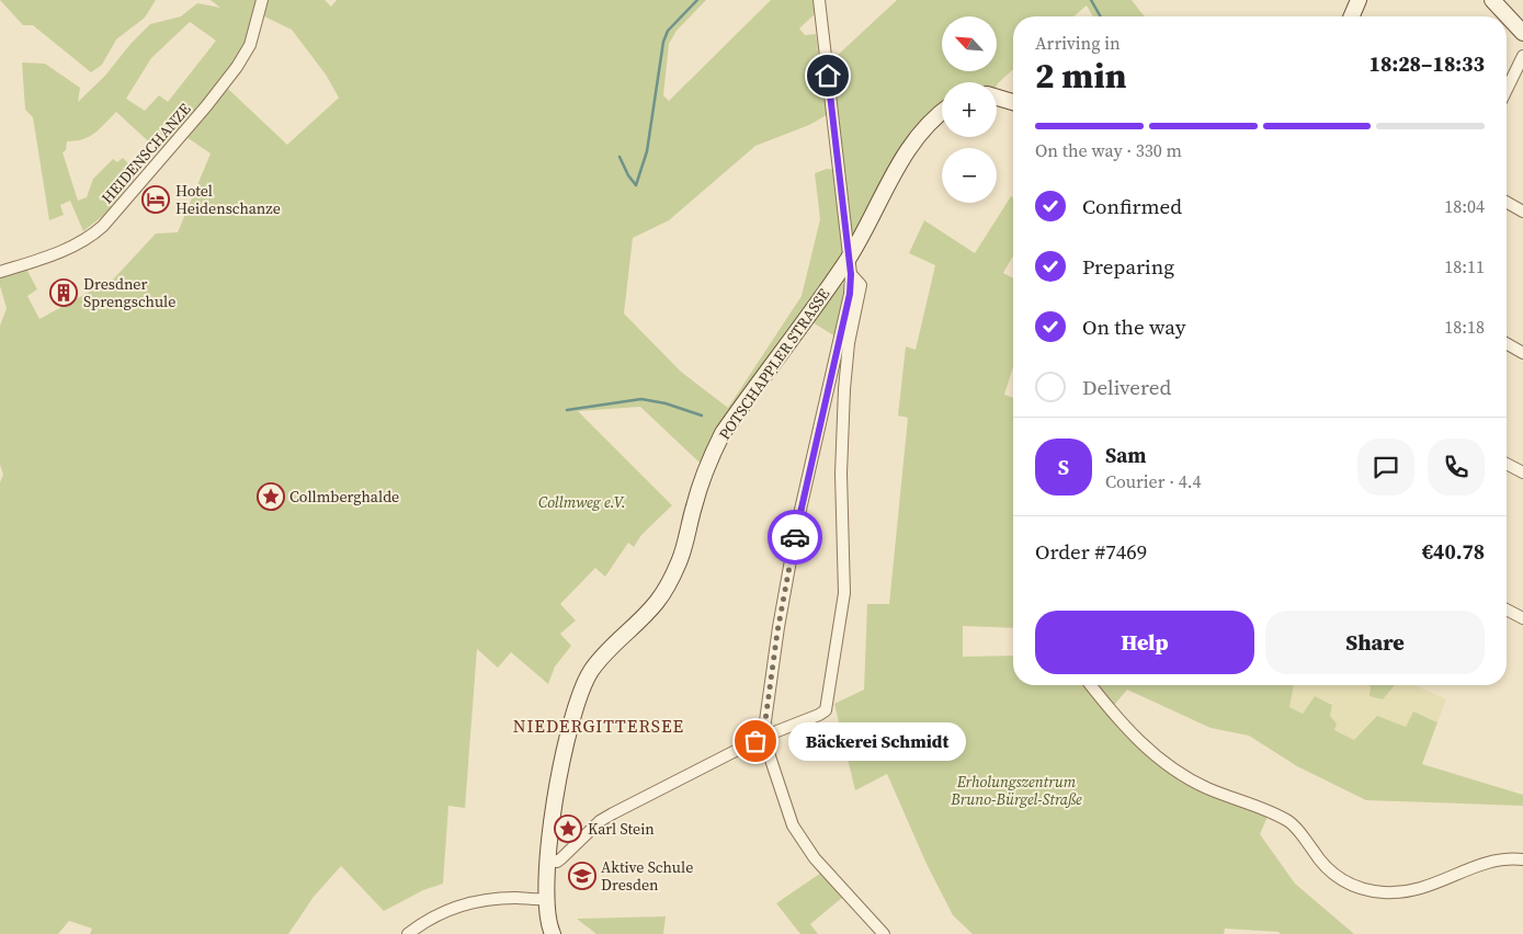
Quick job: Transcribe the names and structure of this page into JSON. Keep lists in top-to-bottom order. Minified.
{"streets":{"street":["HEIDENSCHANZE","POTSCHAPPLER STRASSE"]},"districts":["NIEDERGITTERSEE"],"parks":["Collmweg e.V.","Erholungszentrum Bruno-Bürgel-Straße"],"places":{"hotel":["Hotel Heidenschanze"],"building":["Dresdner Sprengschule"],"place":["Collmberghalde","Karl Stein"],"other":["Bäckerei Schmidt"],"school or university":["Aktive Schule Dresden"]},"north":"top left","page":{"map_buttons":["+","−"],"heading":["2 min","Arriving in","18:28–18:33"],"panel":["Sam","Courier · 4.4","Order #7469","€40.78"],"bar":"On the way · 330 m","list":[["Confirmed","18:04"],["Preparing","18:11"],["On the way","18:18"],"Delivered"],"round":"S","buttons":["Help","Share"],"bubble":"Bäckerei Schmidt"}}
